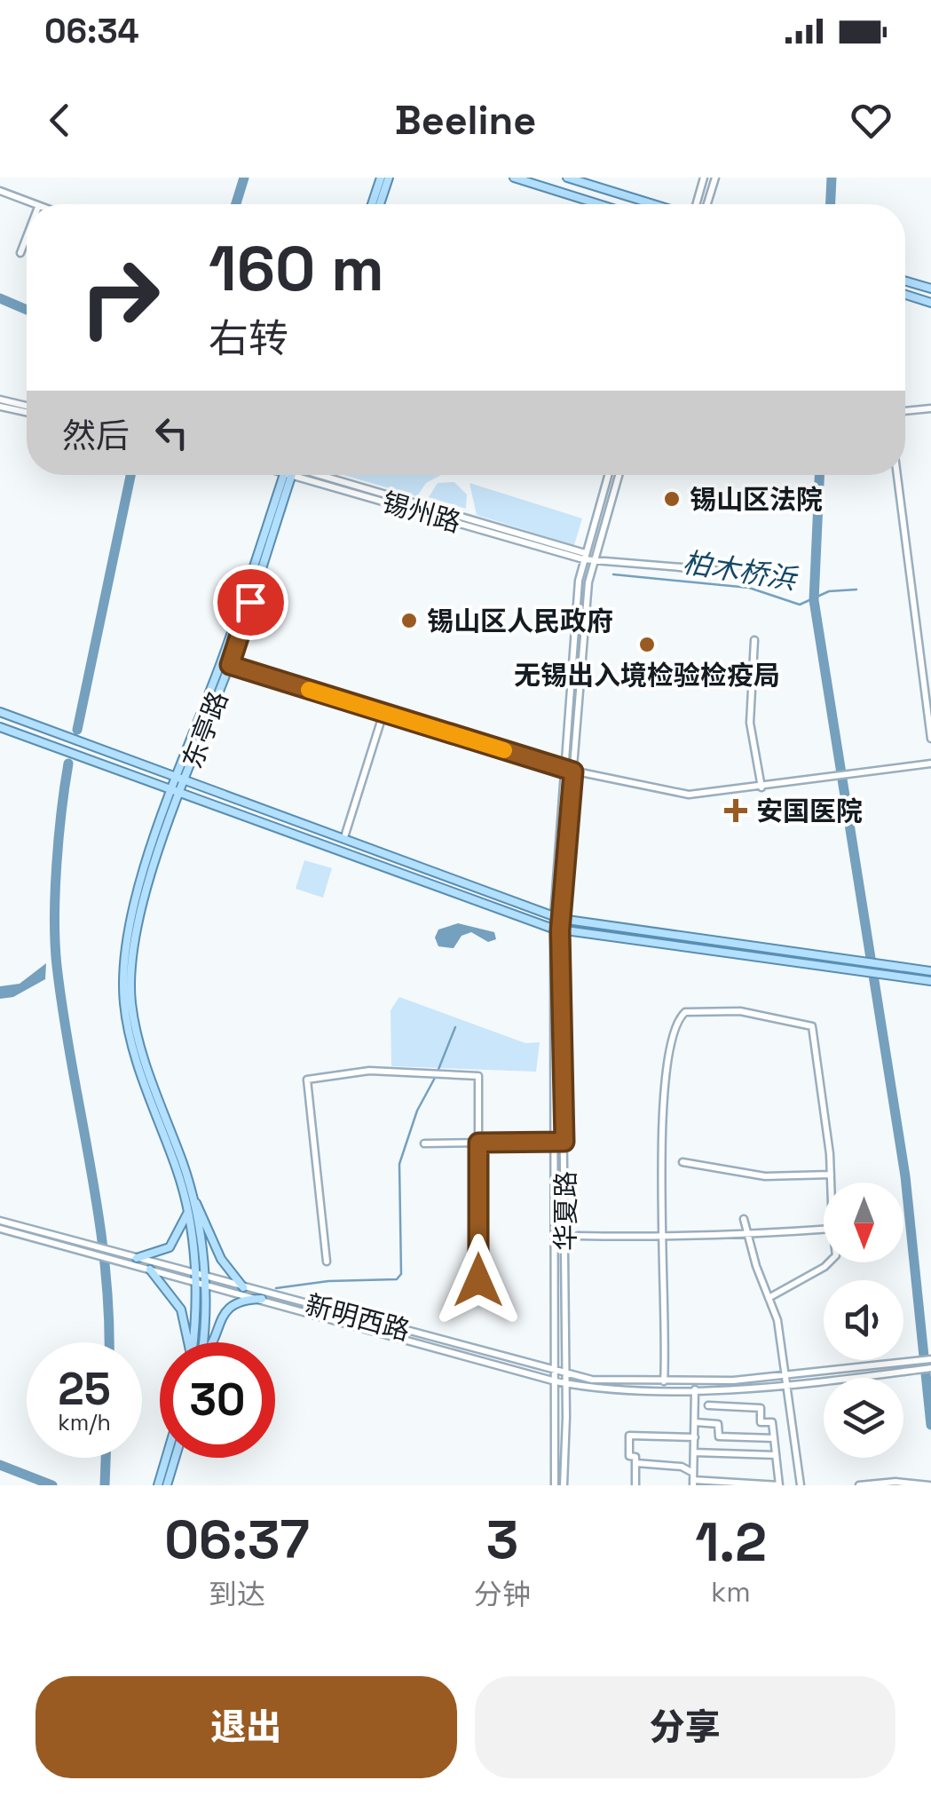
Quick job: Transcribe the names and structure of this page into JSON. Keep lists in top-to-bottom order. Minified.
{"streets":{"main road":["东亭路"],"street":["锡州路","华夏路","新明西路"]},"crossings":[["锡州路","华夏路"],["华夏路","新明西路"]],"water":["柏木桥浜"],"places":{"other":["锡山区法院","锡山区人民政府","无锡出入境检验检疫局"],"health":["安国医院"]},"north":"bottom","page":{"status":"06:34","header":"Beeline","turn":["160 m","右转"],"then":"然后","speed":"25 km/h","limit":"30","eta":["06:37","到达","3","分钟","1.2","km"],"buttons":["退出","分享"]}}
